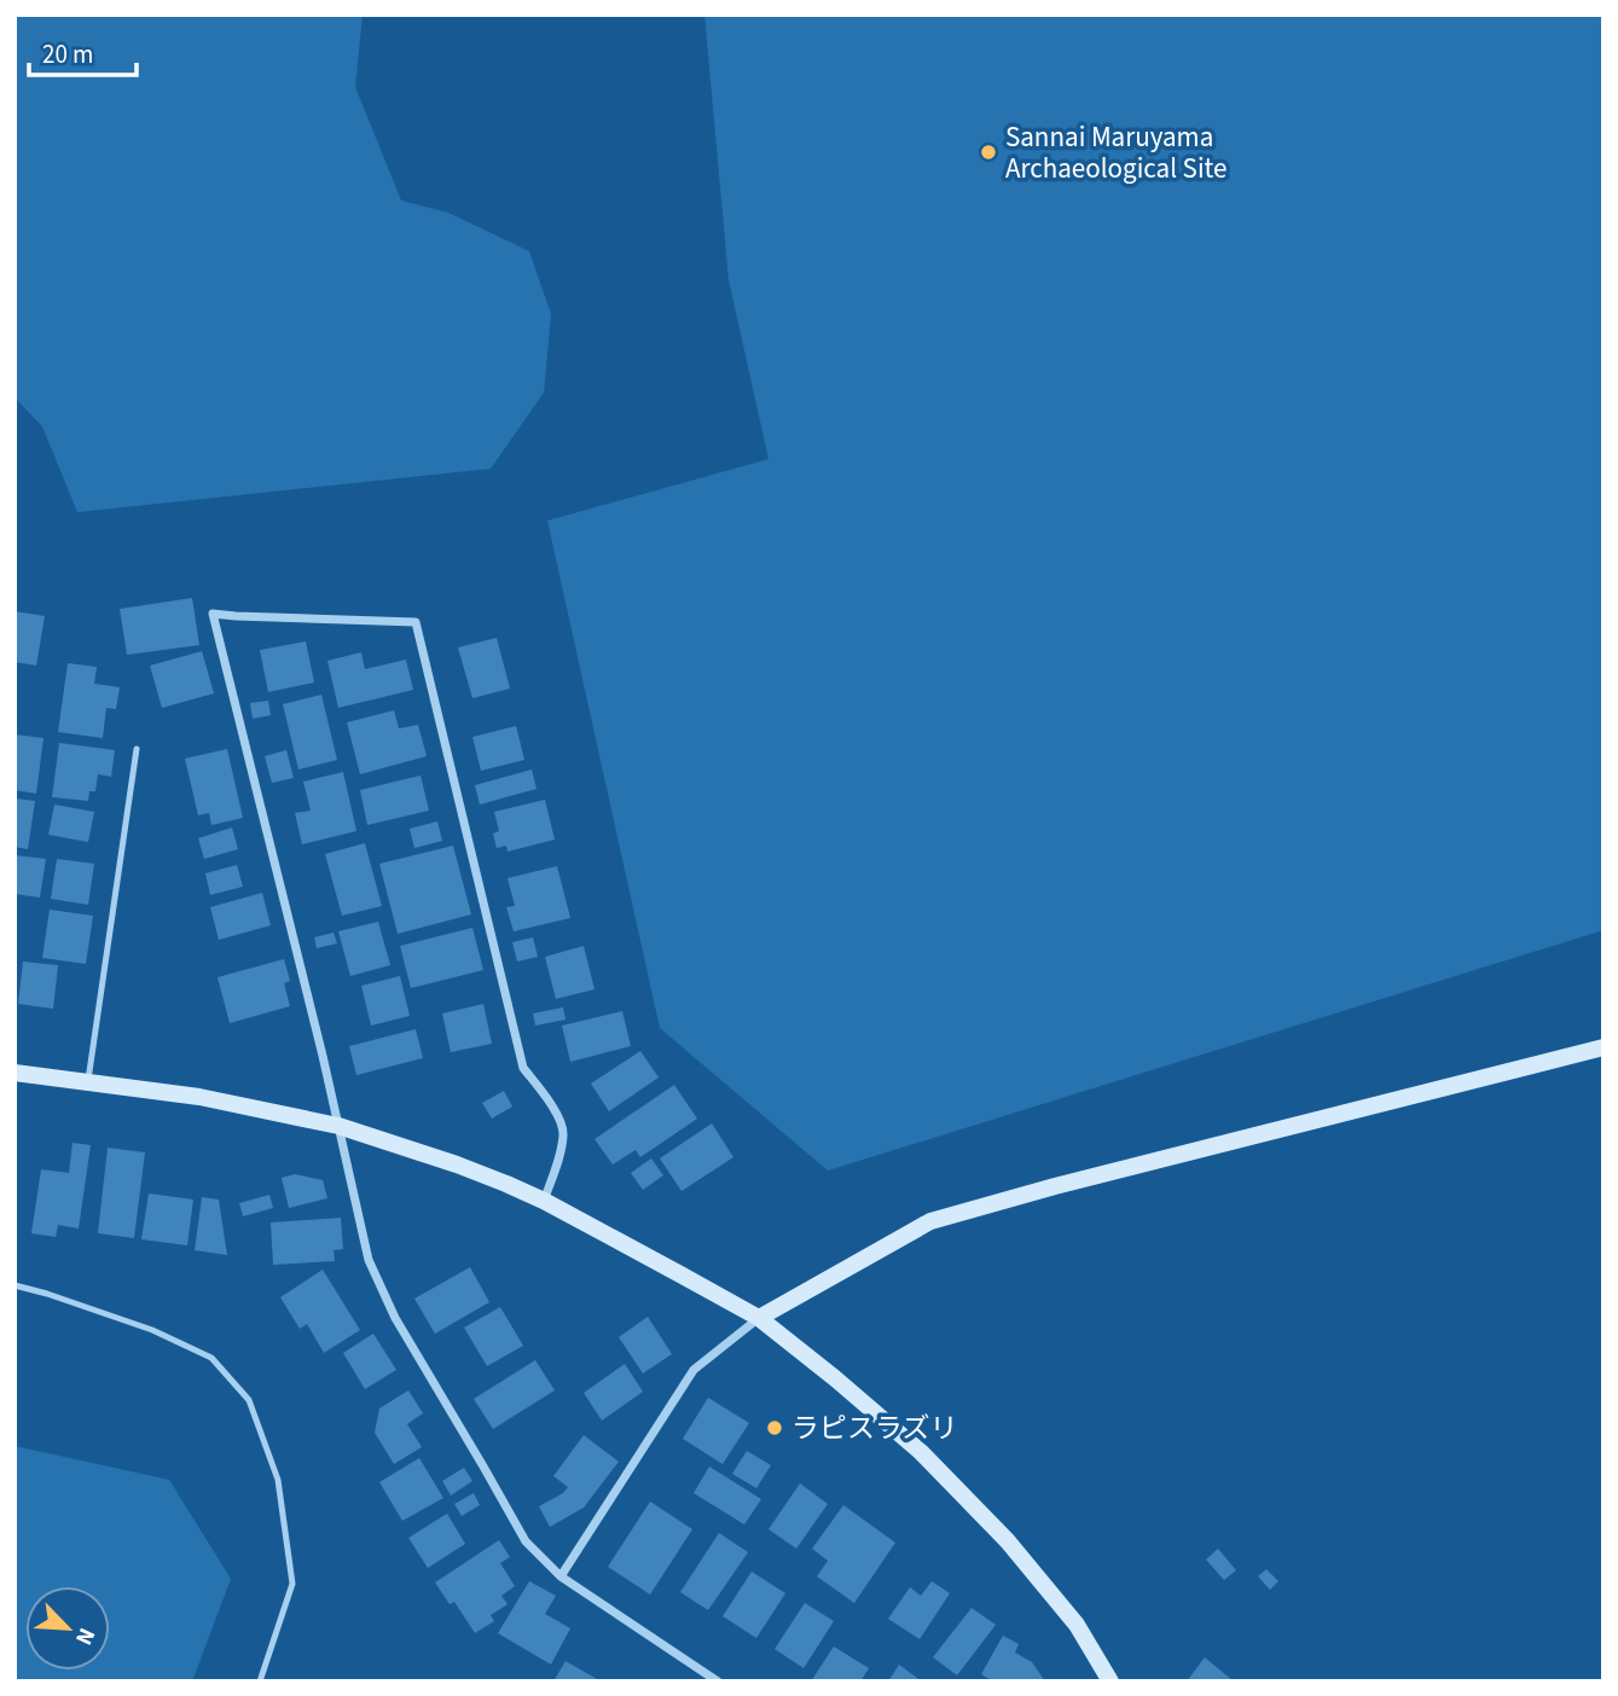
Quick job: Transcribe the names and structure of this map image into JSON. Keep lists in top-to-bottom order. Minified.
{"places":["Sannai Maruyama Archaeological Site","ラピスラズリ"],"scale_bar":"20 m","north":"bottom right"}
